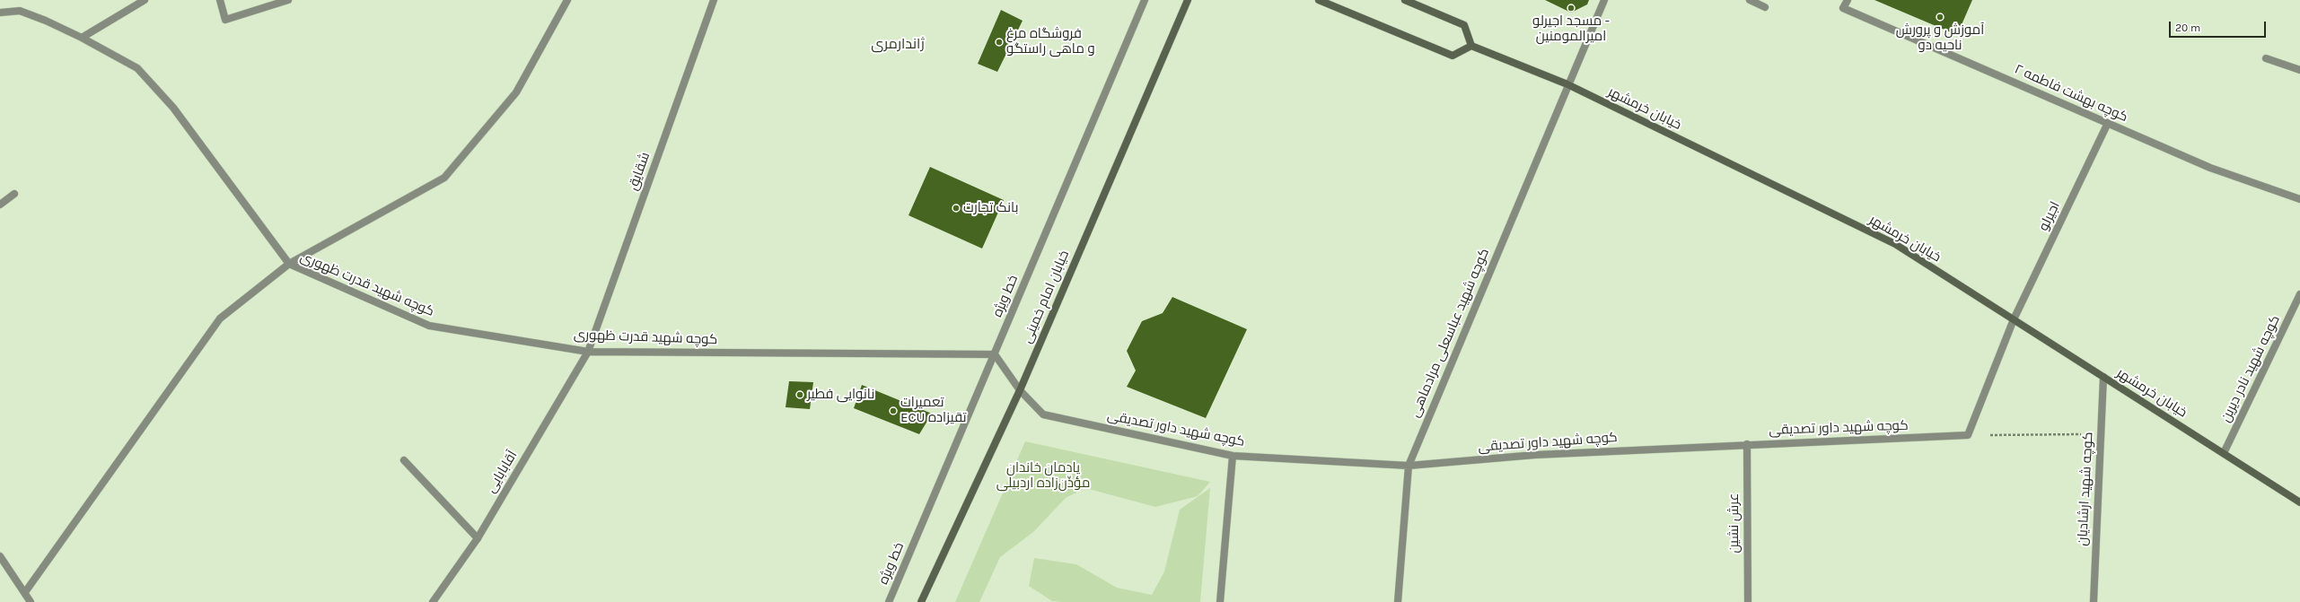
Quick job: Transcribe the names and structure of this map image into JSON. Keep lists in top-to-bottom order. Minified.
{"streets":{"main road":["خیابان خرمشهر","خیابان امام خمینی"],"street":["کوچه بهشت فاطمه ۲","شقایق","اجیرلو","کوچه شهید قدرت ظهوری","خط ویژه","کوچه شهید عباسعلی مرادماهی","کوچه شهید نادر دیرین","کوچه شهید داور تصدیقی","آقابابایی","کوچه شهید ارشادیان","عرش نشین"]},"crossings":[["کوچه بهشت فاطمه ۲","اجیرلو"],["خیابان خرمشهر","اجیرلو"],["خیابان خرمشهر","کوچه شهید عباسعلی مرادماهی"],["خیابان خرمشهر","کوچه شهید نادر دیرین"],["خیابان خرمشهر","کوچه شهید ارشادیان"],["شقایق","کوچه شهید قدرت ظهوری"],["شقایق","آقابابایی"],["کوچه شهید قدرت ظهوری","خط ویژه"],["کوچه شهید قدرت ظهوری","کوچه شهید داور تصدیقی"],["کوچه شهید قدرت ظهوری","آقابابایی"],["خط ویژه","کوچه شهید داور تصدیقی"],["خیابان امام خمینی","کوچه شهید داور تصدیقی"],["کوچه شهید عباسعلی مرادماهی","کوچه شهید داور تصدیقی"],["کوچه شهید داور تصدیقی","عرش نشین"]],"districts":["ژاندارمری"],"parks":["یادمان خاندان مؤذّن‌زاده اردبیلی"],"places":["مسجد اجیرلو - امیرالمومنین","آموزش و پرورش ناحیه دو","فروشگاه مرغ و ماهی راستگو","بانک تجارت","نانوایی فطیر","تعمیرات ECU تقیزاده"],"scale_bar":"20 m"}
